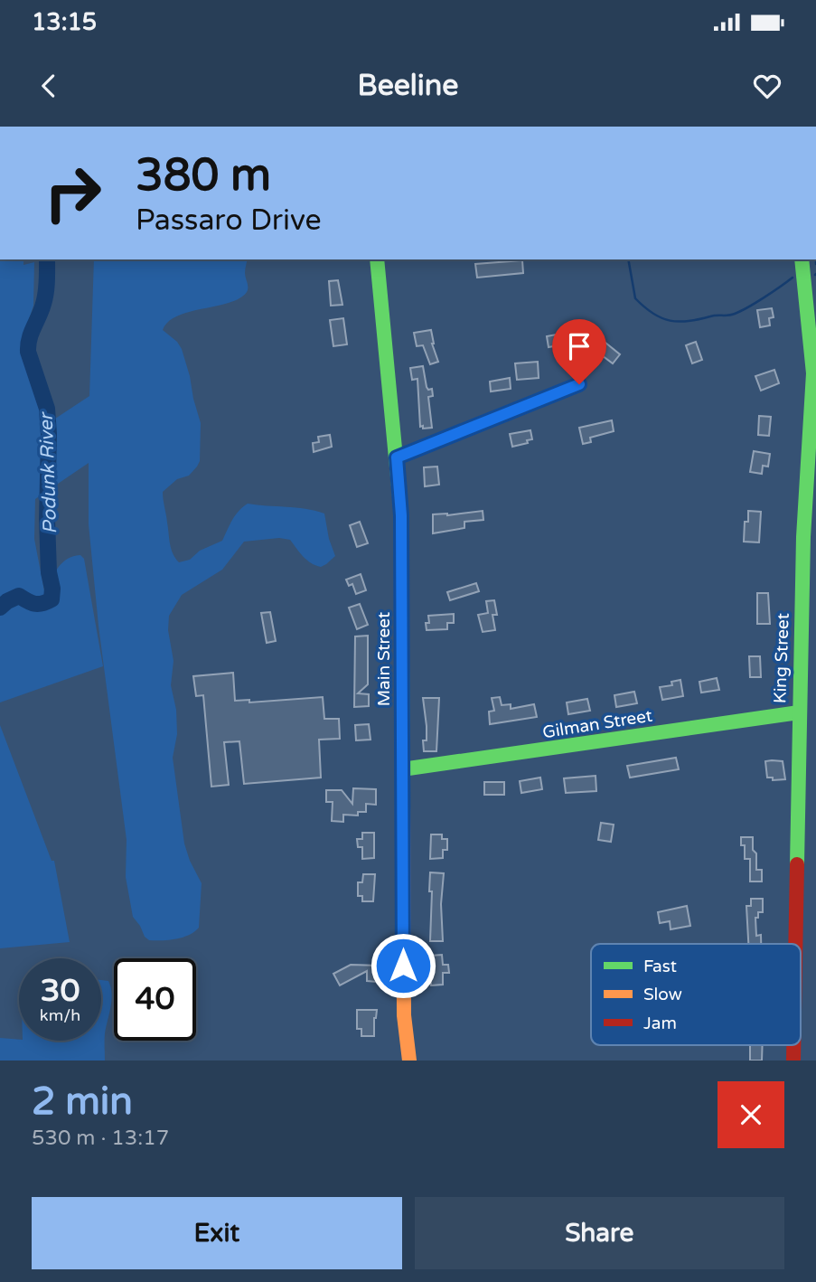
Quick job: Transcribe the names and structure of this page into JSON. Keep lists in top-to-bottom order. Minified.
{"streets":{"street":["King Street","Main Street","Gilman Street"]},"crossings":[["King Street","Gilman Street"],["Main Street","Gilman Street"]],"water":["Podunk River"],"legend":["Fast","Slow","Jam"],"page":{"status":"13:15","header":"Beeline","turn":["380 m","Passaro Drive"],"speed":"30 km/h","limit":"40","heading":["2 min","530 m · 13:17"],"buttons":["Exit","Share"]}}
